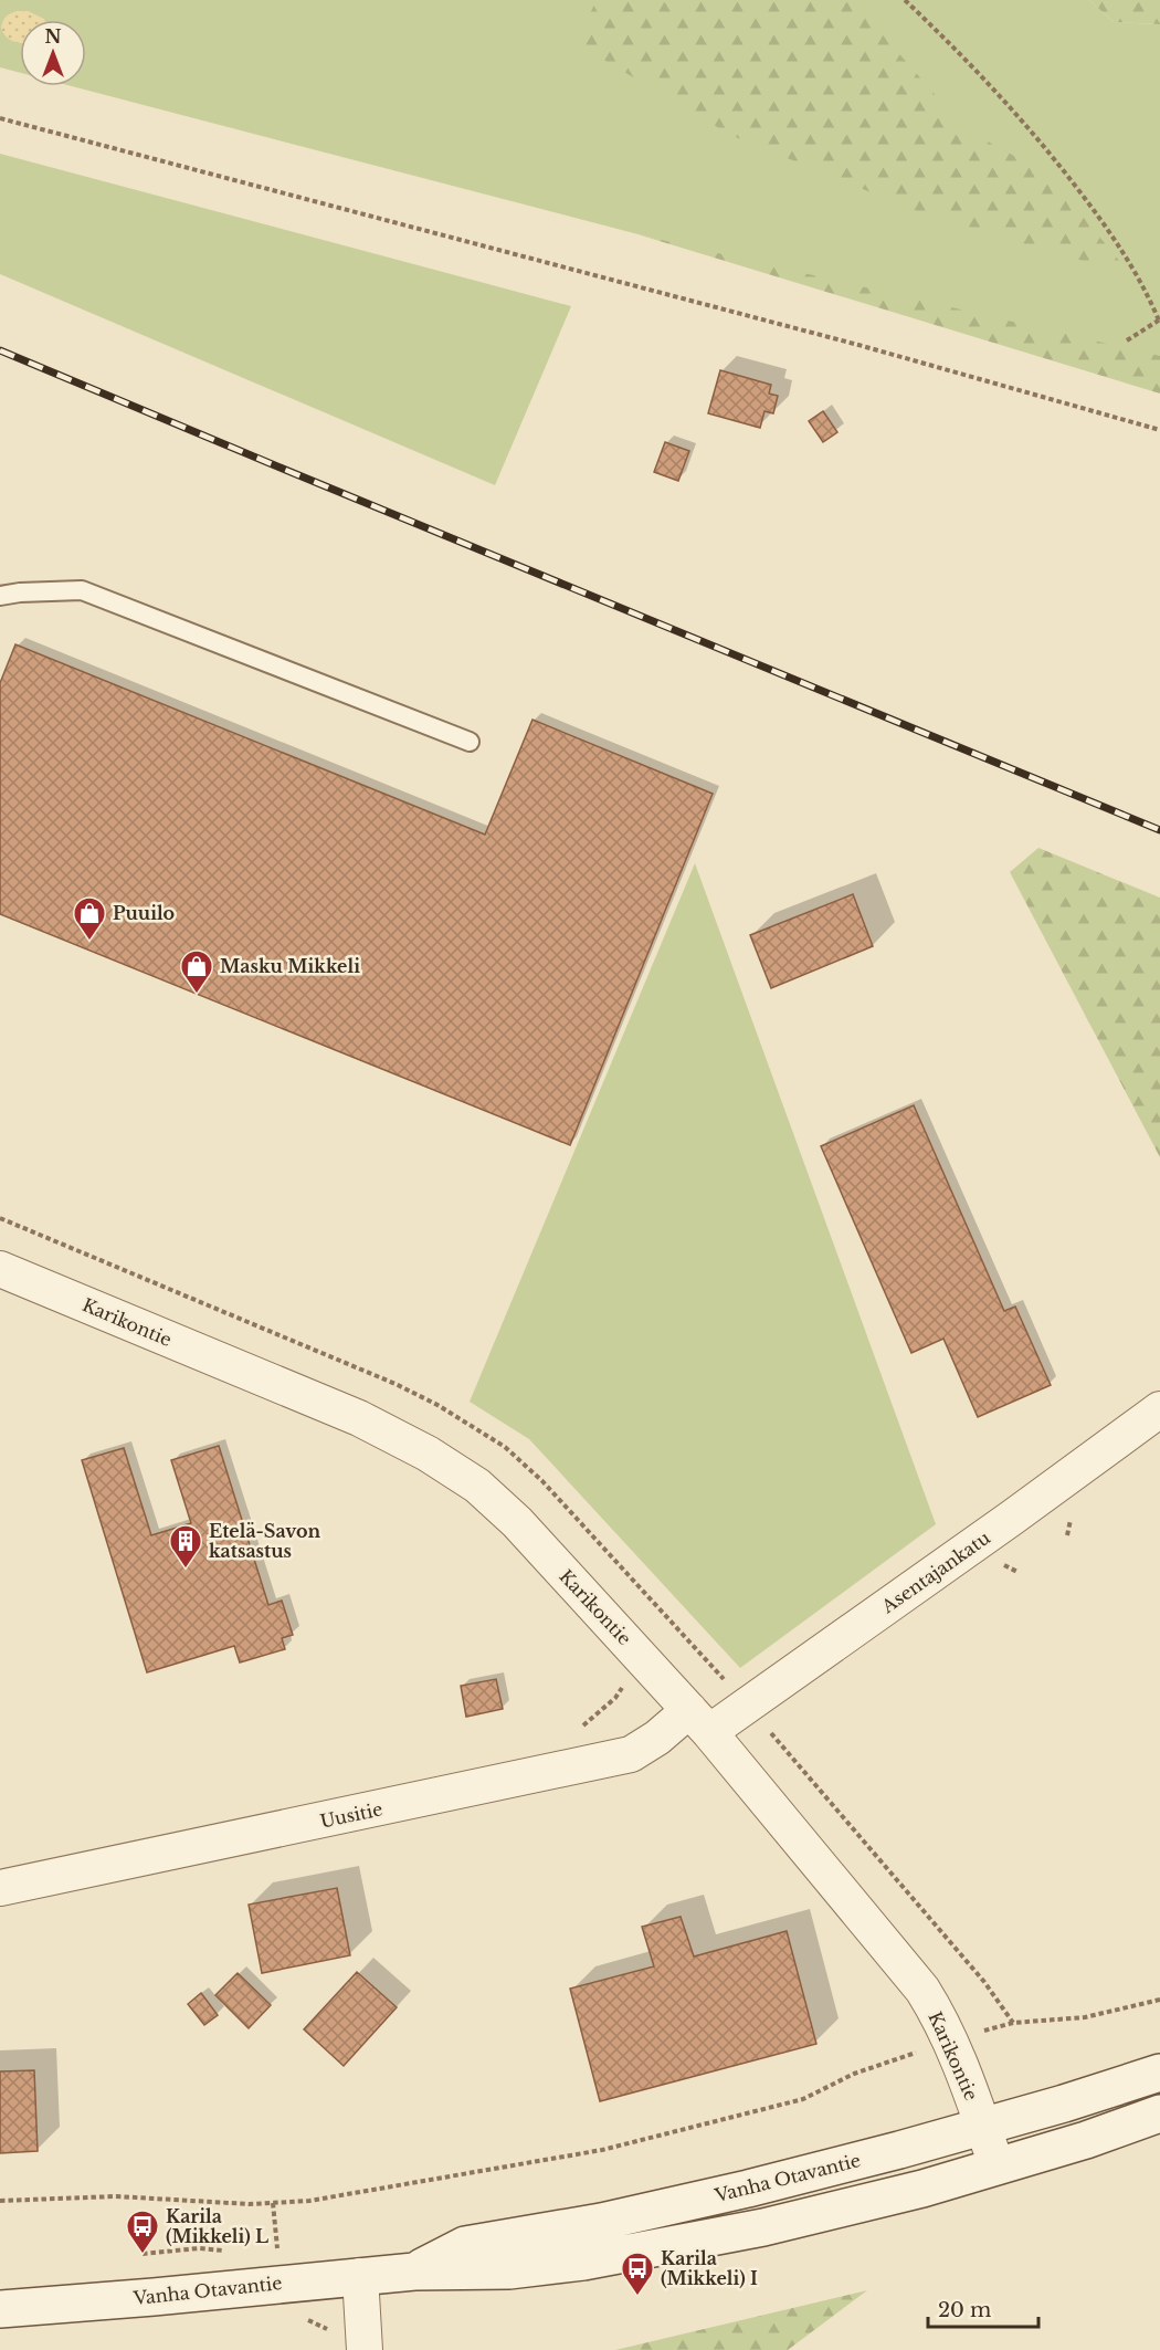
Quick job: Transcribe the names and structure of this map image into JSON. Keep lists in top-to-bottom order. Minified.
{"streets":{"main road":["Vanha Otavantie"],"street":["Karikontie","Asentajankatu","Uusitie"]},"crossings":[["Karikontie","Asentajankatu"],["Karikontie","Uusitie"],["Karikontie","Vanha Otavantie"],["Asentajankatu","Uusitie"]],"places":{"shop":["Puuilo","Masku Mikkeli"],"building":["Etelä-Savon katsastus"],"bus stop":["Karila (Mikkeli) L","Karila (Mikkeli) I"]},"scale_bar":"20 m","north":"top"}
